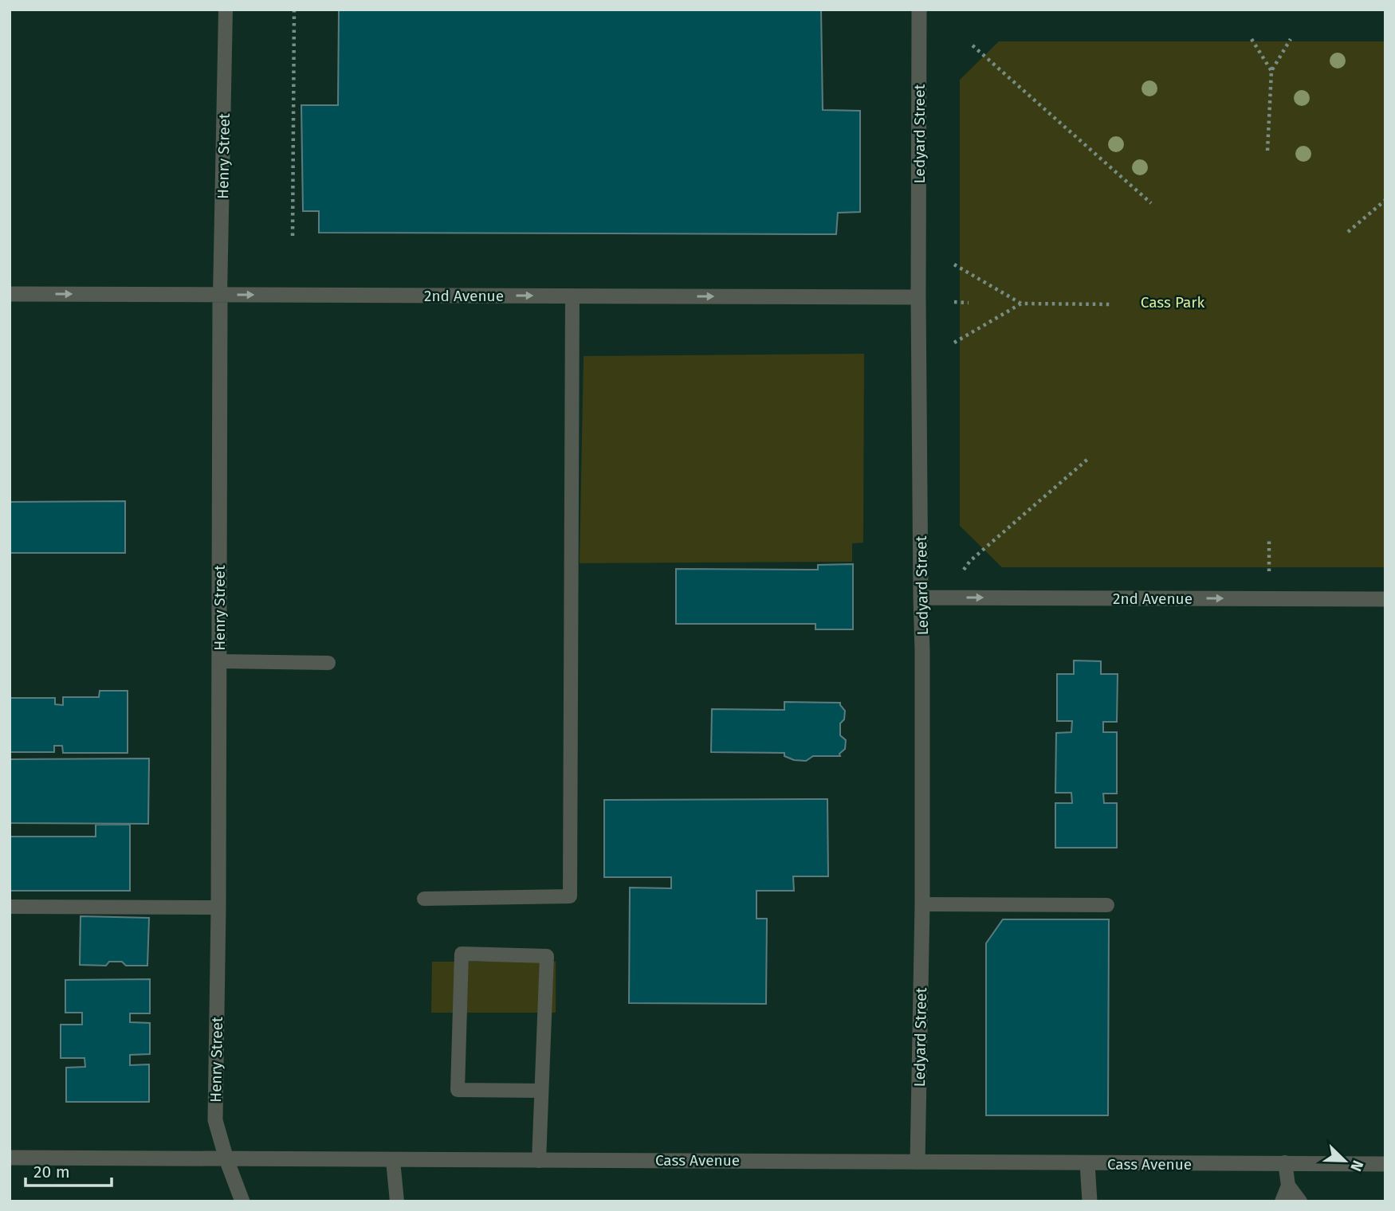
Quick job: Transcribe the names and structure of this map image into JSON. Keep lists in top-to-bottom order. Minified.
{"streets":{"street":["Ledyard Street","Henry Street","2nd Avenue","Cass Avenue"]},"crossings":[["Ledyard Street","2nd Avenue"],["Ledyard Street","Cass Avenue"],["Henry Street","2nd Avenue"],["Henry Street","Cass Avenue"]],"one_way":["2nd Avenue"],"parks":["Cass Park"],"scale_bar":"20 m","north":"bottom right"}
